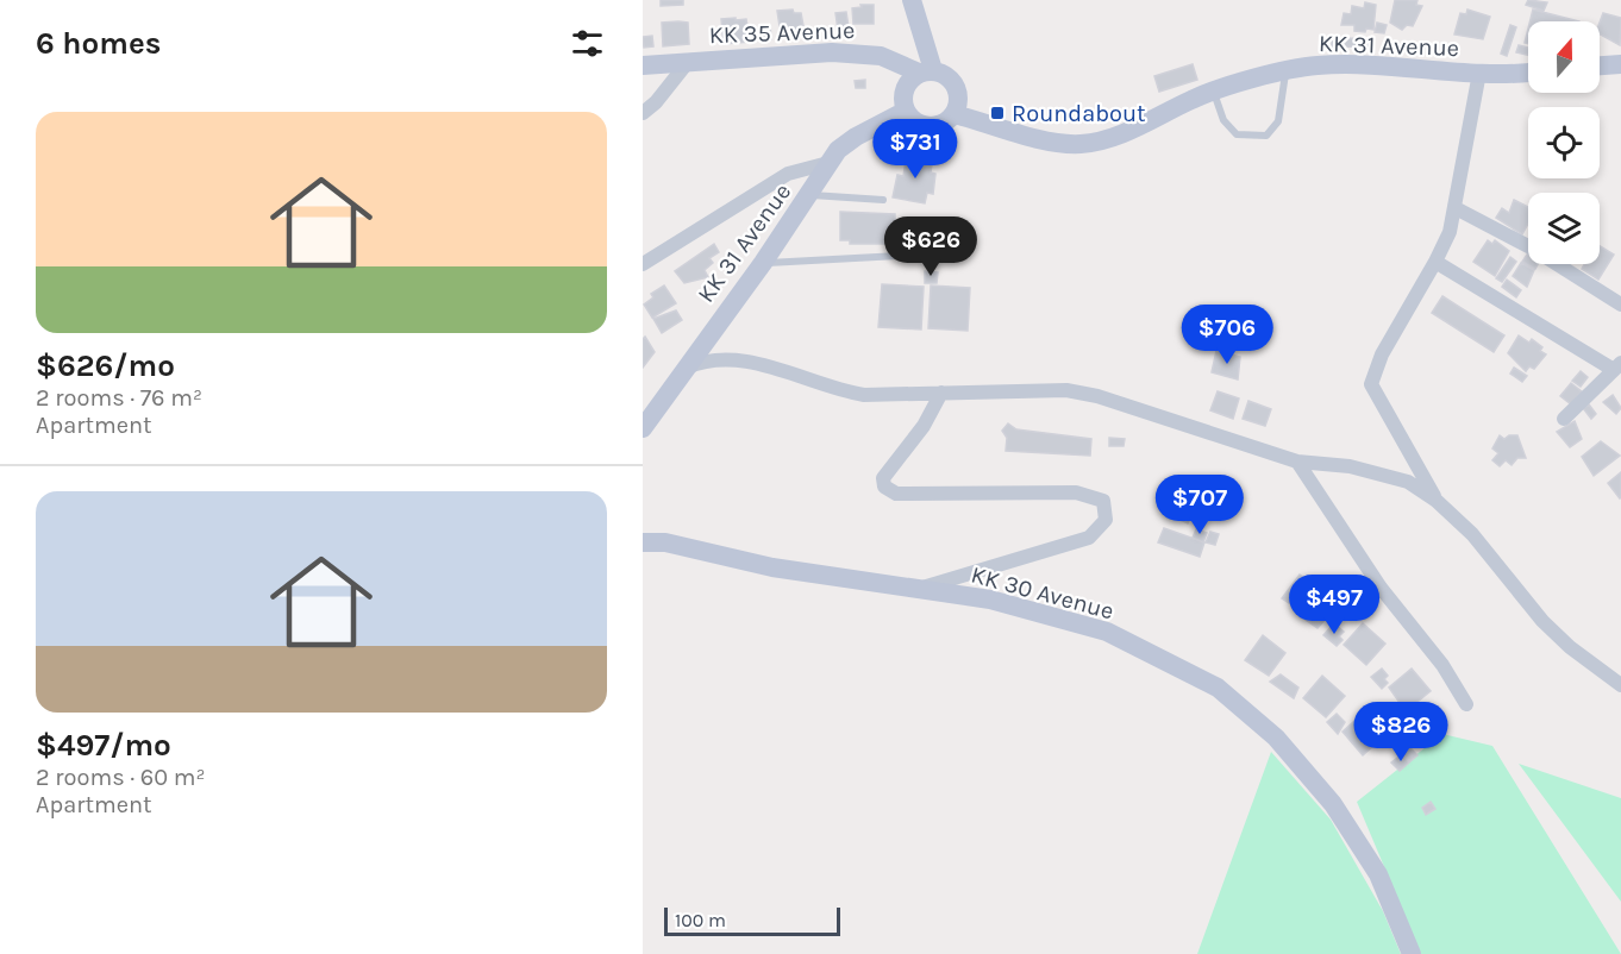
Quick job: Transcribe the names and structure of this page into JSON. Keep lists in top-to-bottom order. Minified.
{"streets":{"main road":["KK 35 Avenue","KK 31 Avenue","KK 30 Avenue"]},"crossings":[["KK 35 Avenue","KK 31 Avenue"]],"places":{"transit":["Roundabout"]},"scale_bar":"100 m","north":"top","page":{"heading":"6 homes","list":[{"name":"$626/mo","note":"2 rooms · 76 m² · Apartment"},{"name":"$497/mo","note":"2 rooms · 60 m² · Apartment"}],"price":["$731","$626","$706","$707","$497","$826"],"scale":"100 m"}}
